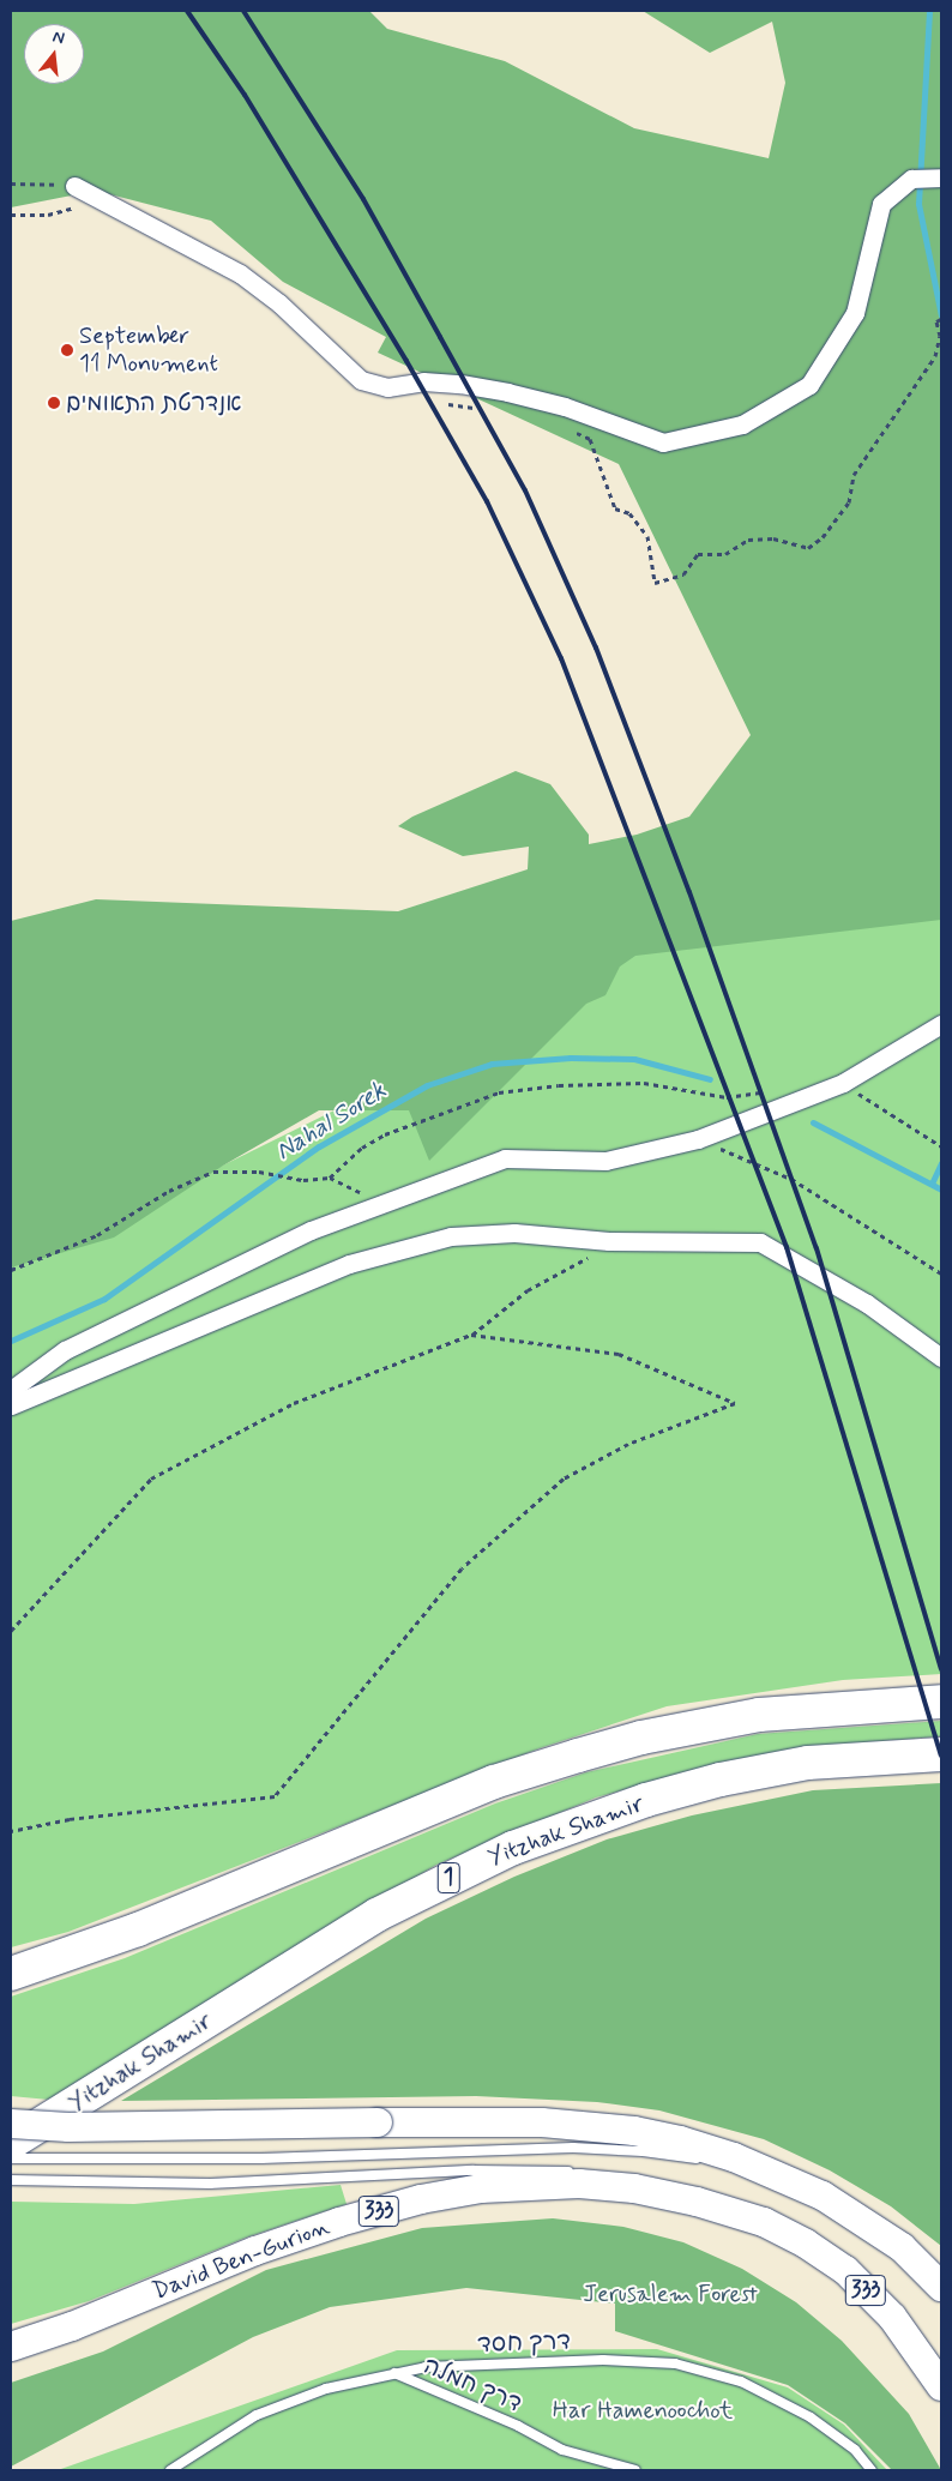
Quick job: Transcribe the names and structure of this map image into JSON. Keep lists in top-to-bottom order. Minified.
{"streets":{"highway":["Yitzhak Shamir","1"],"main road":["333","David Ben-Gurion"],"lane":["דרך חסד","דרך חמלה"]},"crossings":[["דרך חסד","דרך חמלה"]],"water":["Nahal Sorek"],"parks":["Jerusalem Forest","Har Hamenoochot"],"places":["September 11 Monument","אנדרטת התאומים"],"north":"top"}
